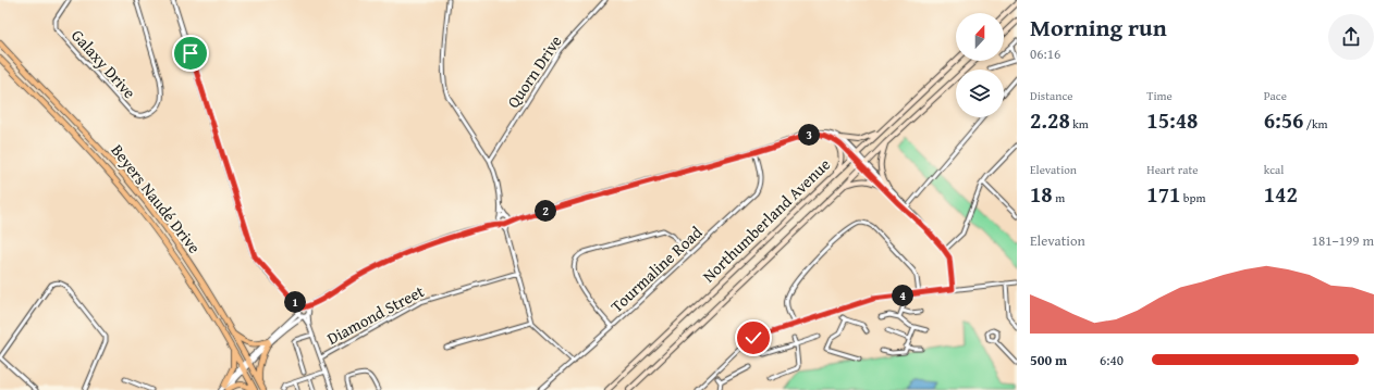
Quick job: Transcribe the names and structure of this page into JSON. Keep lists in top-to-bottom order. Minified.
{"streets":{"main road":["Beyers Naudé Drive","Northumberland Avenue"],"street":["Galaxy Drive","Quorn Drive","Tourmaline Road","Diamond Street"]},"north":"top","page":{"heading":["Morning run","06:16"],"stats":[["Distance","2.28 km"],["Time","15:48"],["Pace","6:56 /km"],["Elevation","18 m"],["Heart rate","171 bpm"],["kcal","142"]],"pins":["3","2","4","1"],"chart":["Elevation","181–199 m"],"list":[{"name":"500 m","note":"6:40"}]}}
